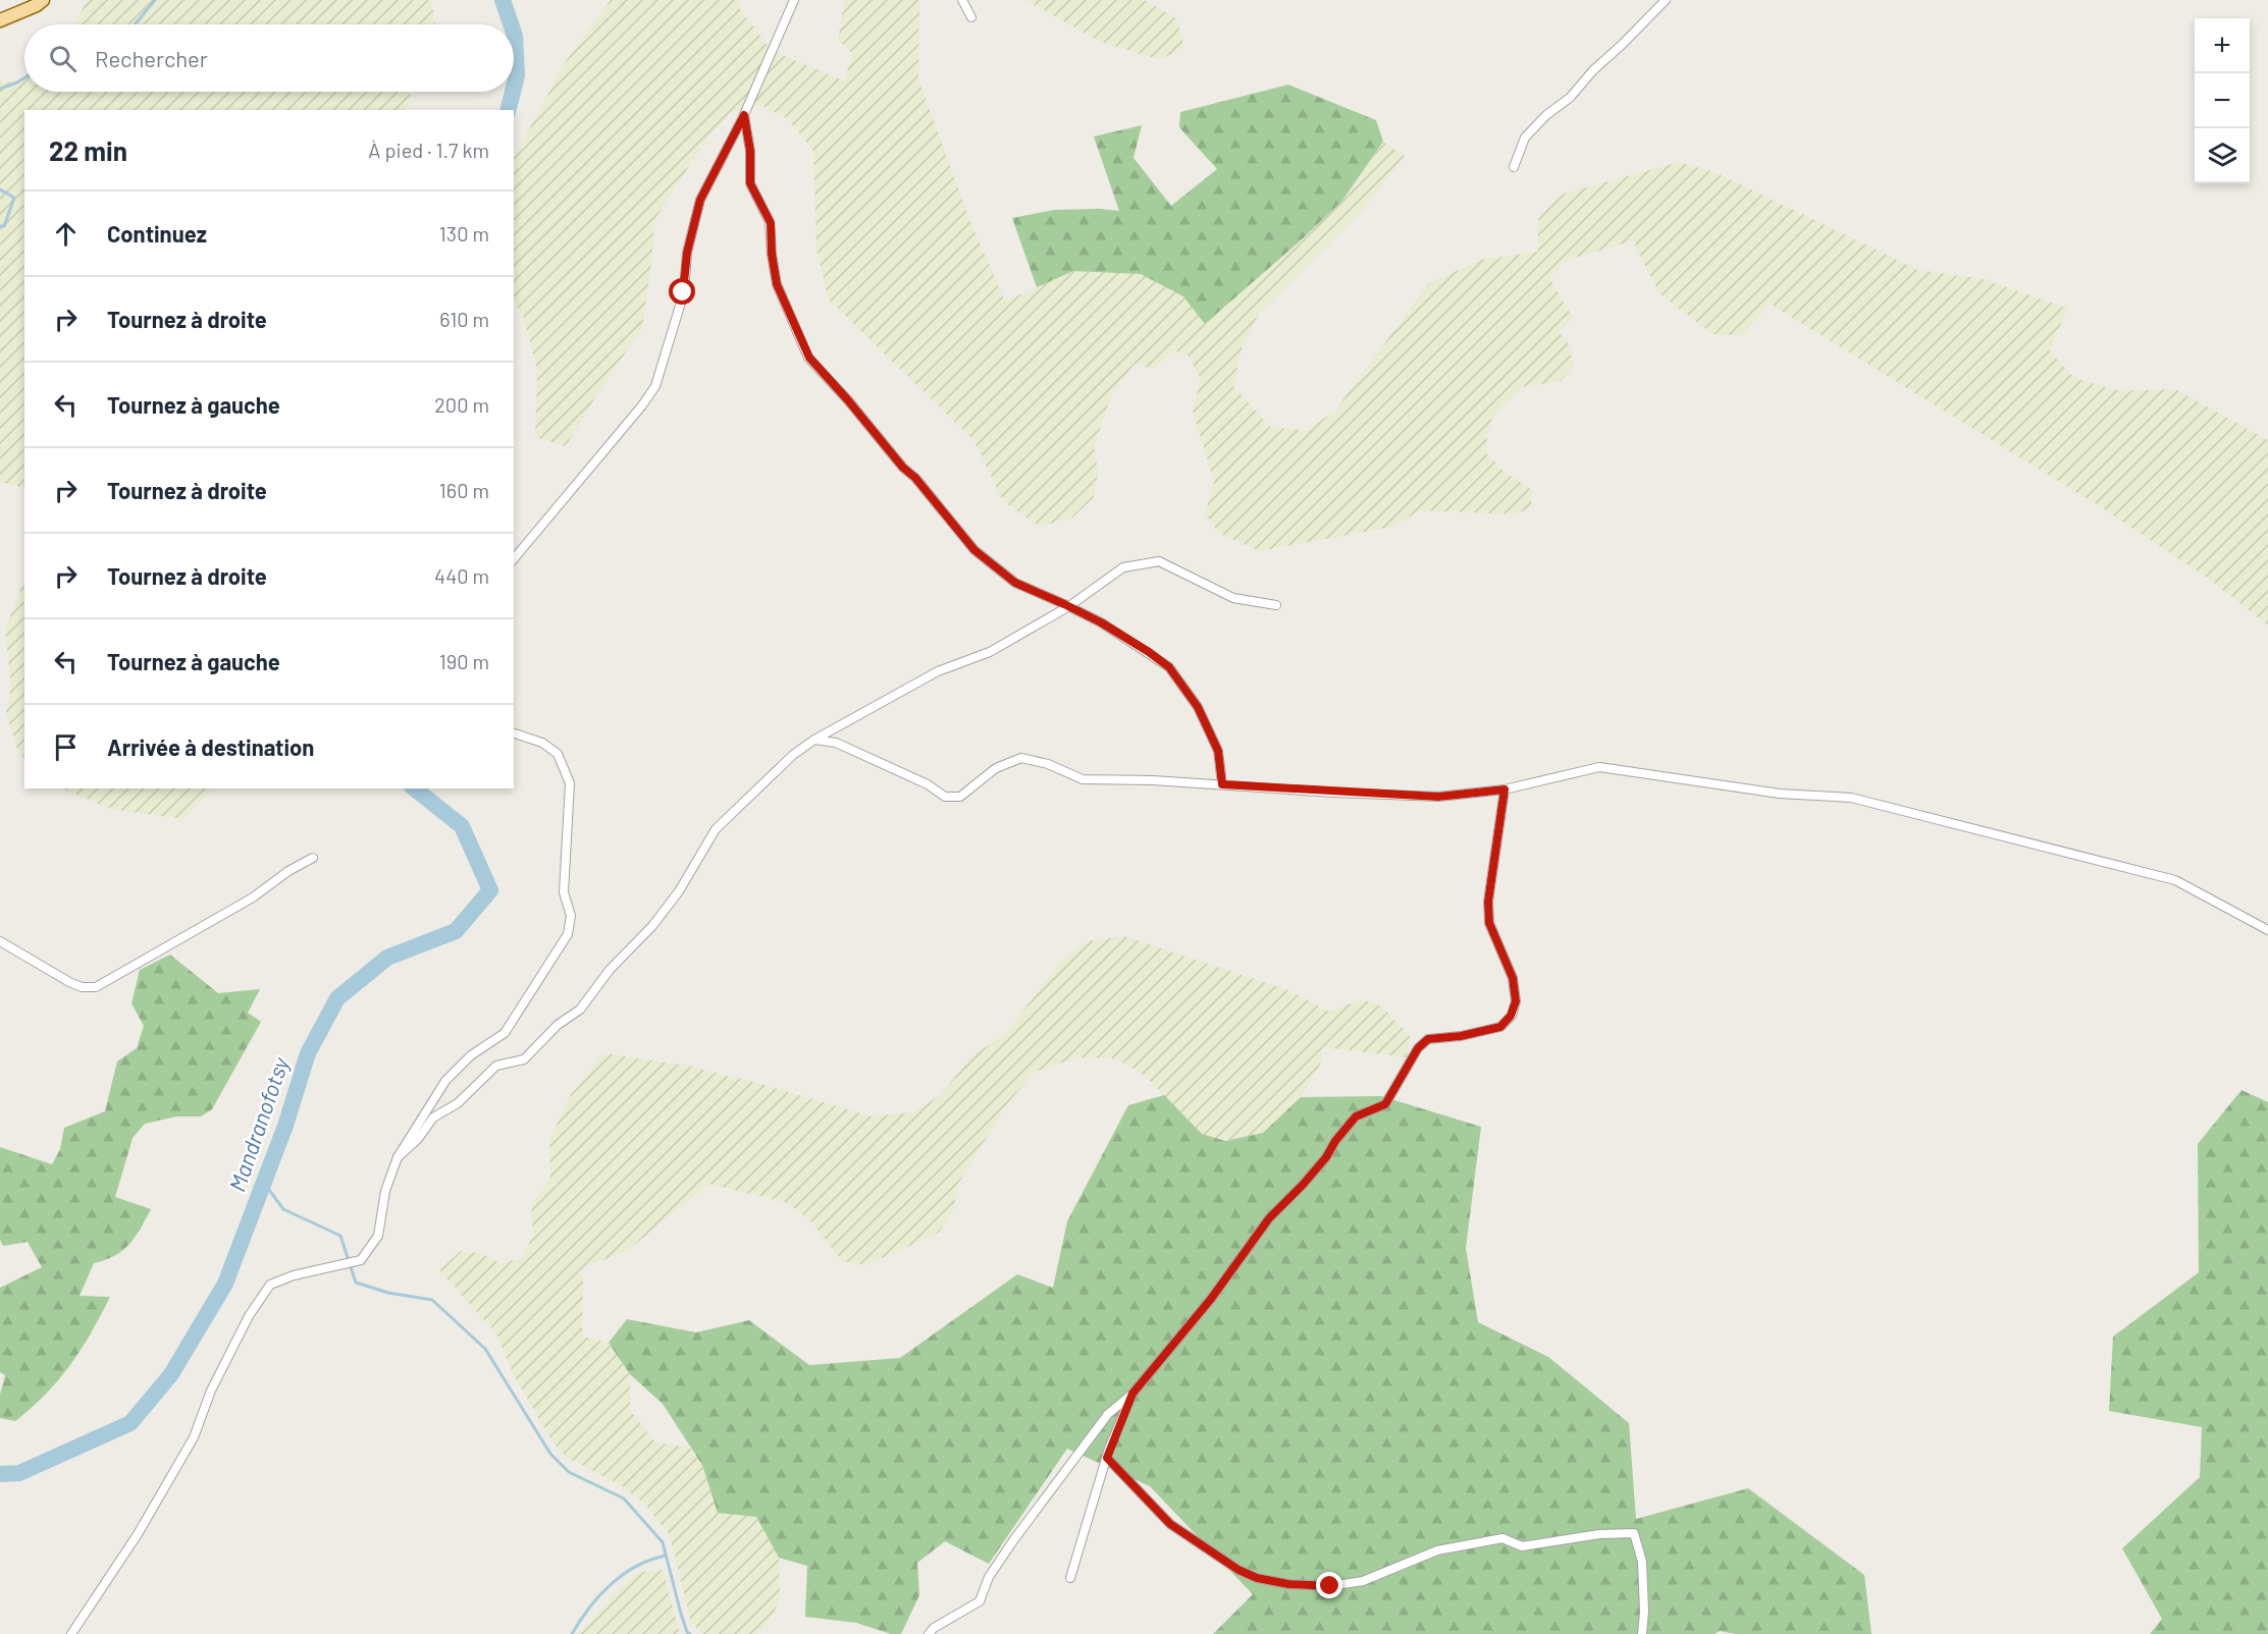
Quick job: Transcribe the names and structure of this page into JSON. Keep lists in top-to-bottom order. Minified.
{"water":["Mandranofotsy"],"page":{"map_buttons":["+","−"],"search":"Rechercher","heading":["22 min","À pied · 1.7 km"],"list":[["Continuez","130 m"],["Tournez à droite","610 m"],["Tournez à gauche","200 m"],["Tournez à droite","160 m"],["Tournez à droite","440 m"],["Tournez à gauche","190 m"],"Arrivée à destination"]}}
